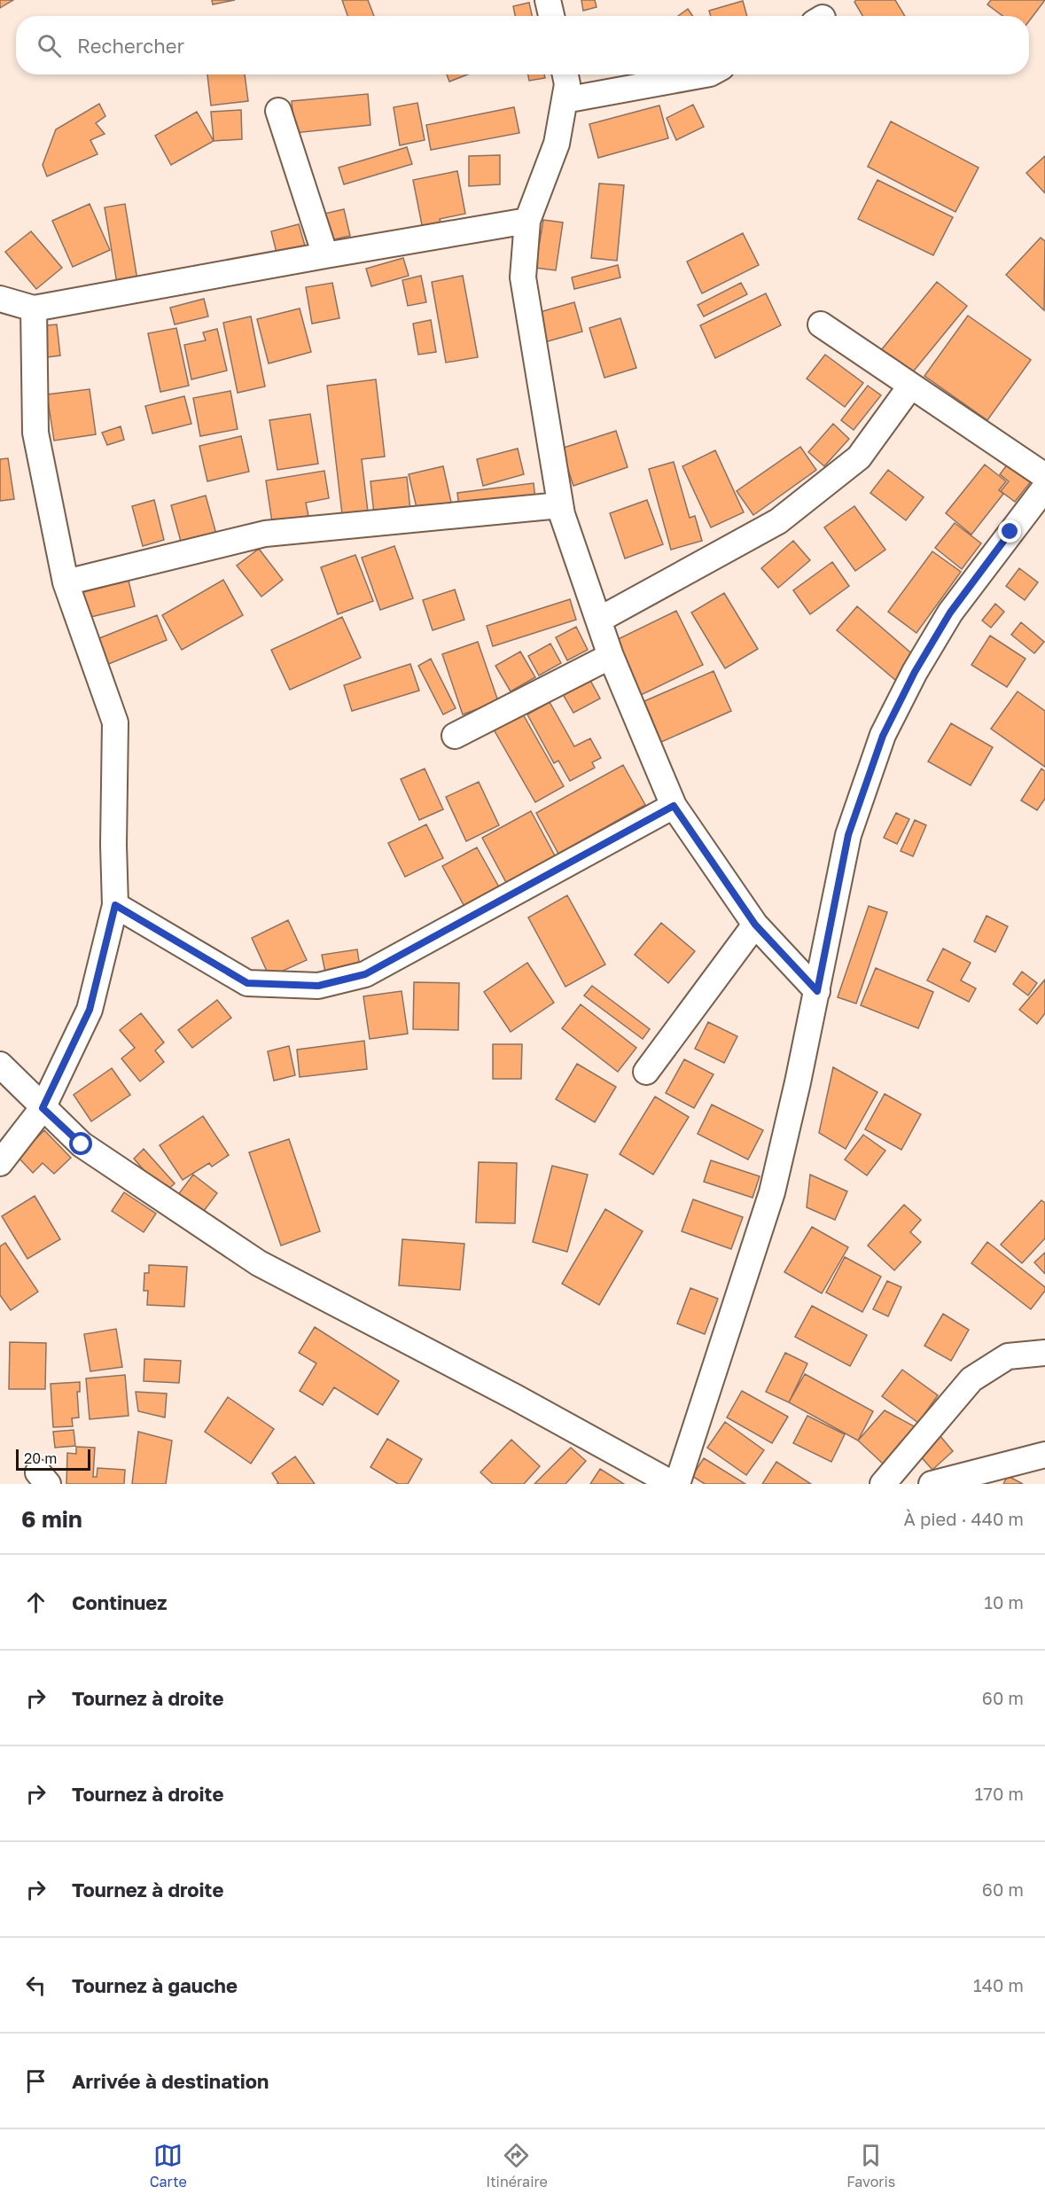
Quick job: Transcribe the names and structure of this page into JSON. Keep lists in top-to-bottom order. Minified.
{"scale_bar":"20 m","page":{"search":"Rechercher","scale":"20 m","heading":["6 min","À pied · 440 m"],"list":[["Continuez","10 m"],["Tournez à droite","60 m"],["Tournez à droite","170 m"],["Tournez à droite","60 m"],["Tournez à gauche","140 m"],"Arrivée à destination"],"nav":["Carte","Itinéraire","Favoris"]}}
